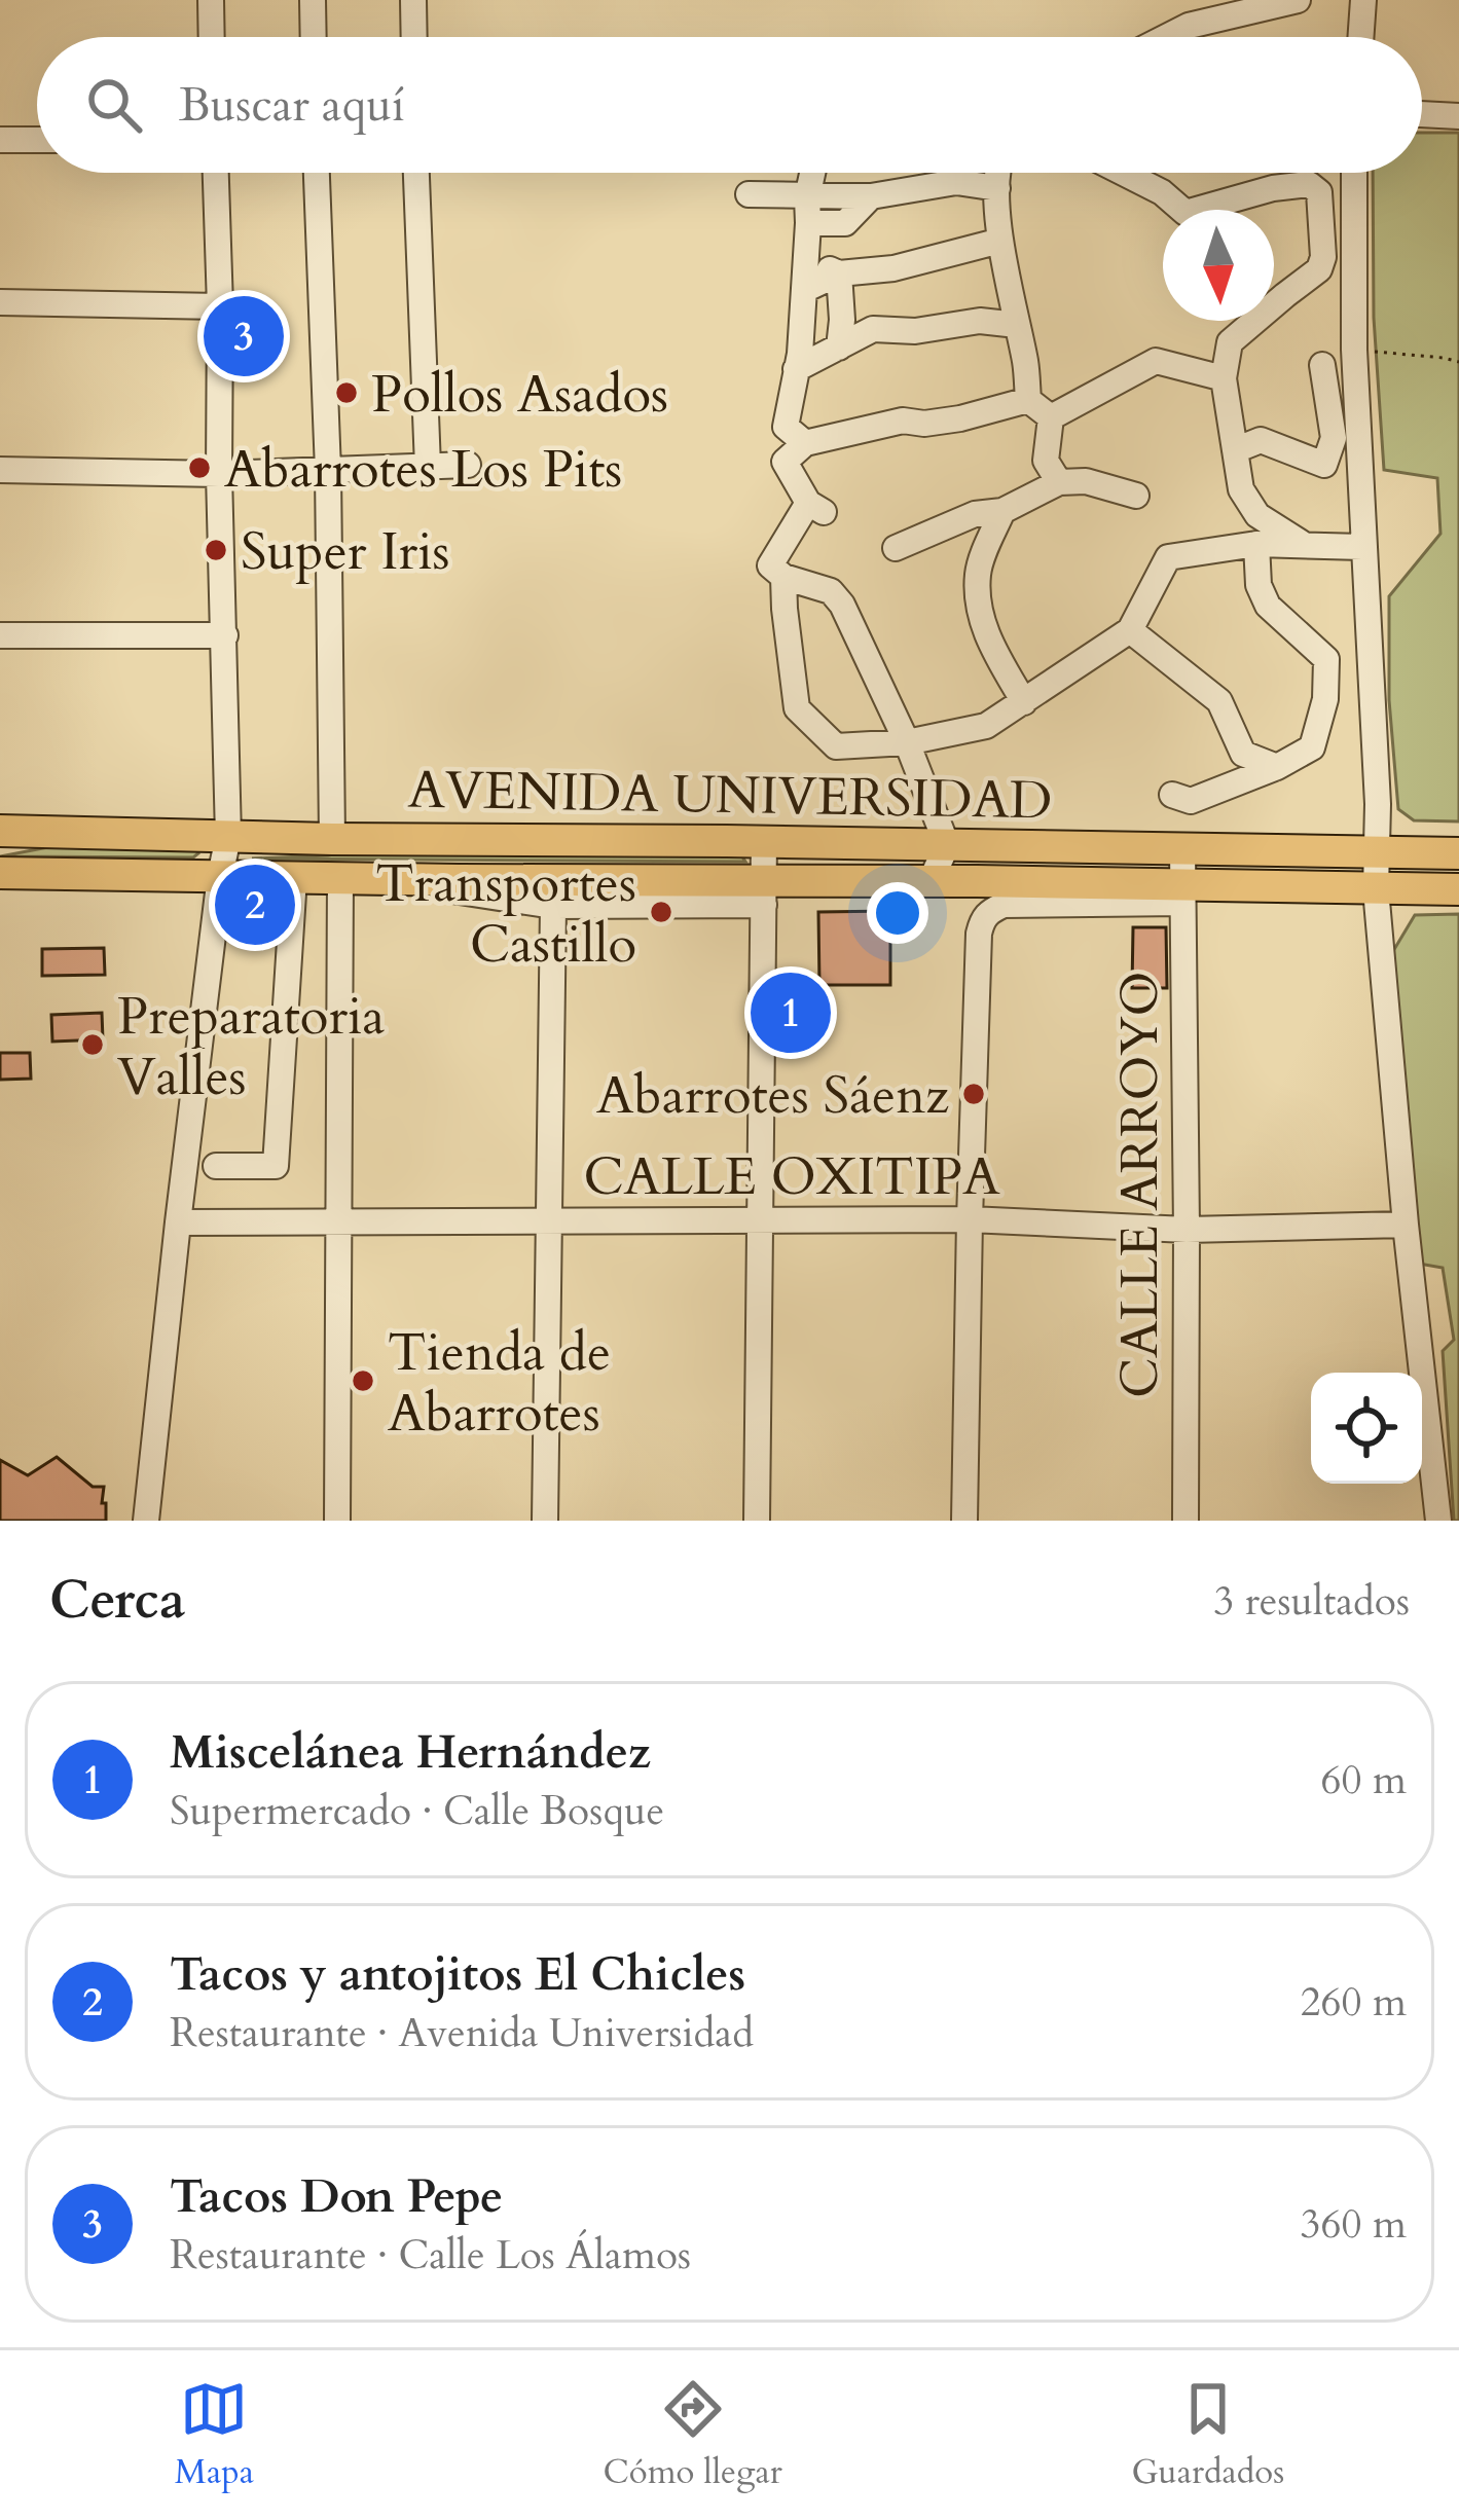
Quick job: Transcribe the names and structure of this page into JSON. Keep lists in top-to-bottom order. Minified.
{"streets":{"main road":["AVENIDA UNIVERSIDAD"],"street":["CALLE OXITIPA","CALLE ARROYO"]},"crossings":[["AVENIDA UNIVERSIDAD","CALLE ARROYO"],["CALLE OXITIPA","CALLE ARROYO"]],"places":["Pollos Asados","Abarrotes Los Pits","Super Iris","Transportes Castillo","Preparatoria Valles","Abarrotes Sáenz","Tienda de Abarrotes"],"north":"bottom","page":{"search":"Buscar aquí","pins":["3","2","1"],"heading":["Cerca","3 resultados"],"list":[{"mark":"1","name":"Miscelánea Hernández","note":"Supermercado · Calle Bosque","value":"60 m"},{"mark":"2","name":"Tacos y antojitos El Chicles","note":"Restaurante · Avenida Universidad","value":"260 m"},{"mark":"3","name":"Tacos Don Pepe","note":"Restaurante · Calle Los Álamos","value":"360 m"}],"nav":["Mapa","Cómo llegar","Guardados"]}}
